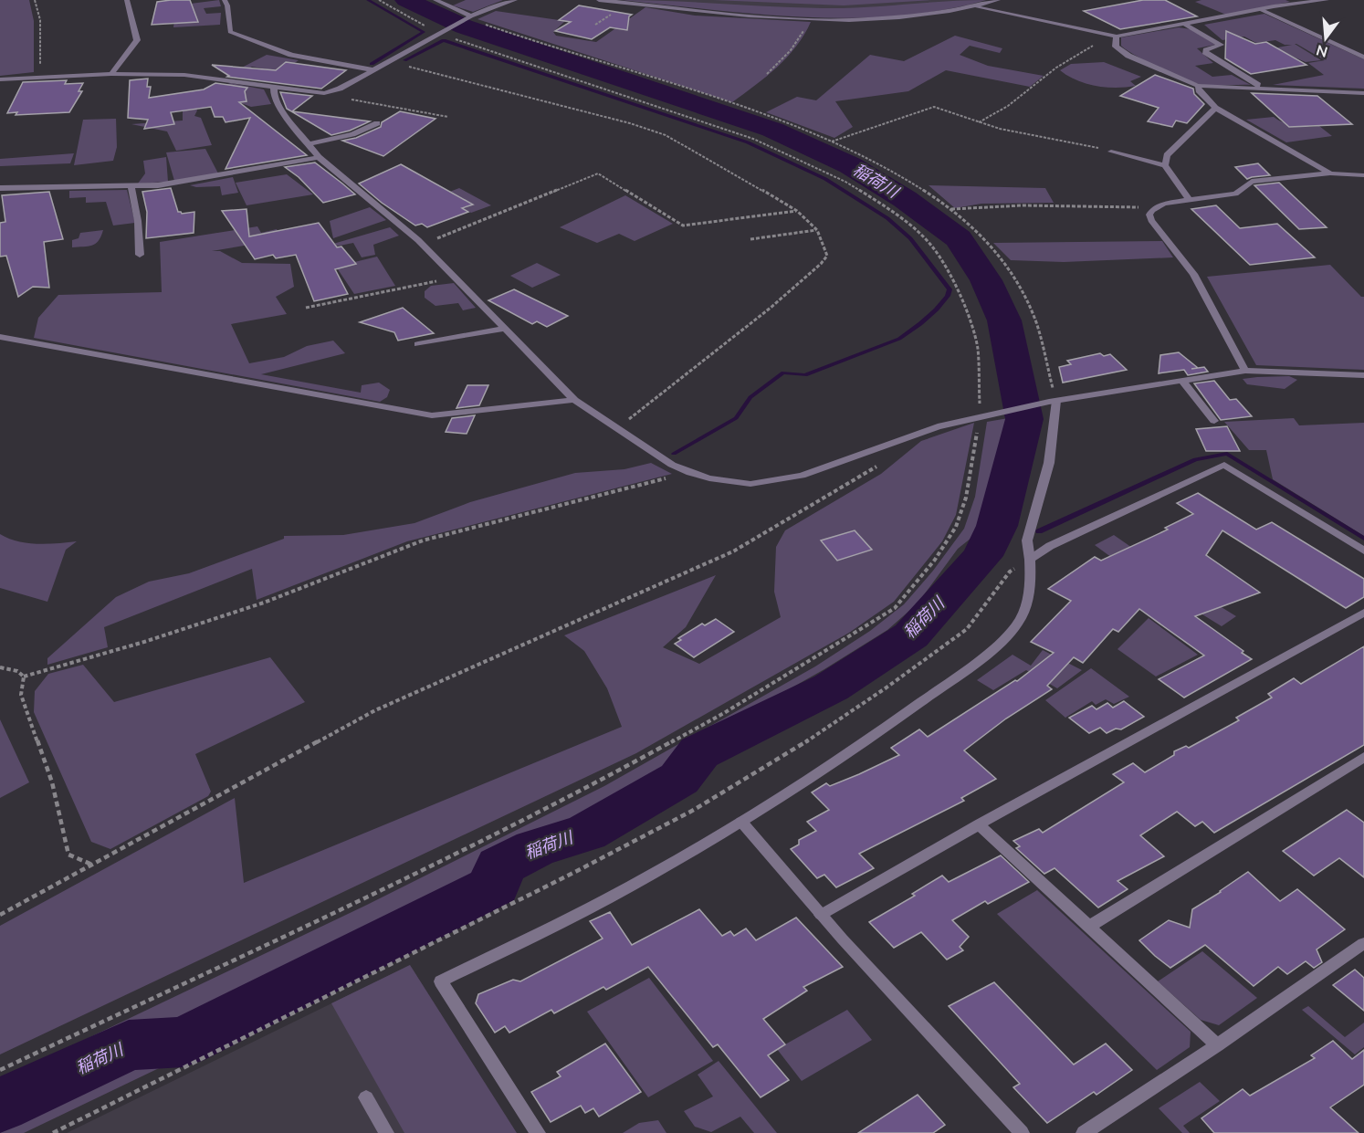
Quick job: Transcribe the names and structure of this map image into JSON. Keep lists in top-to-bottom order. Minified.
{"water":["稲荷川"],"north":"bottom"}
